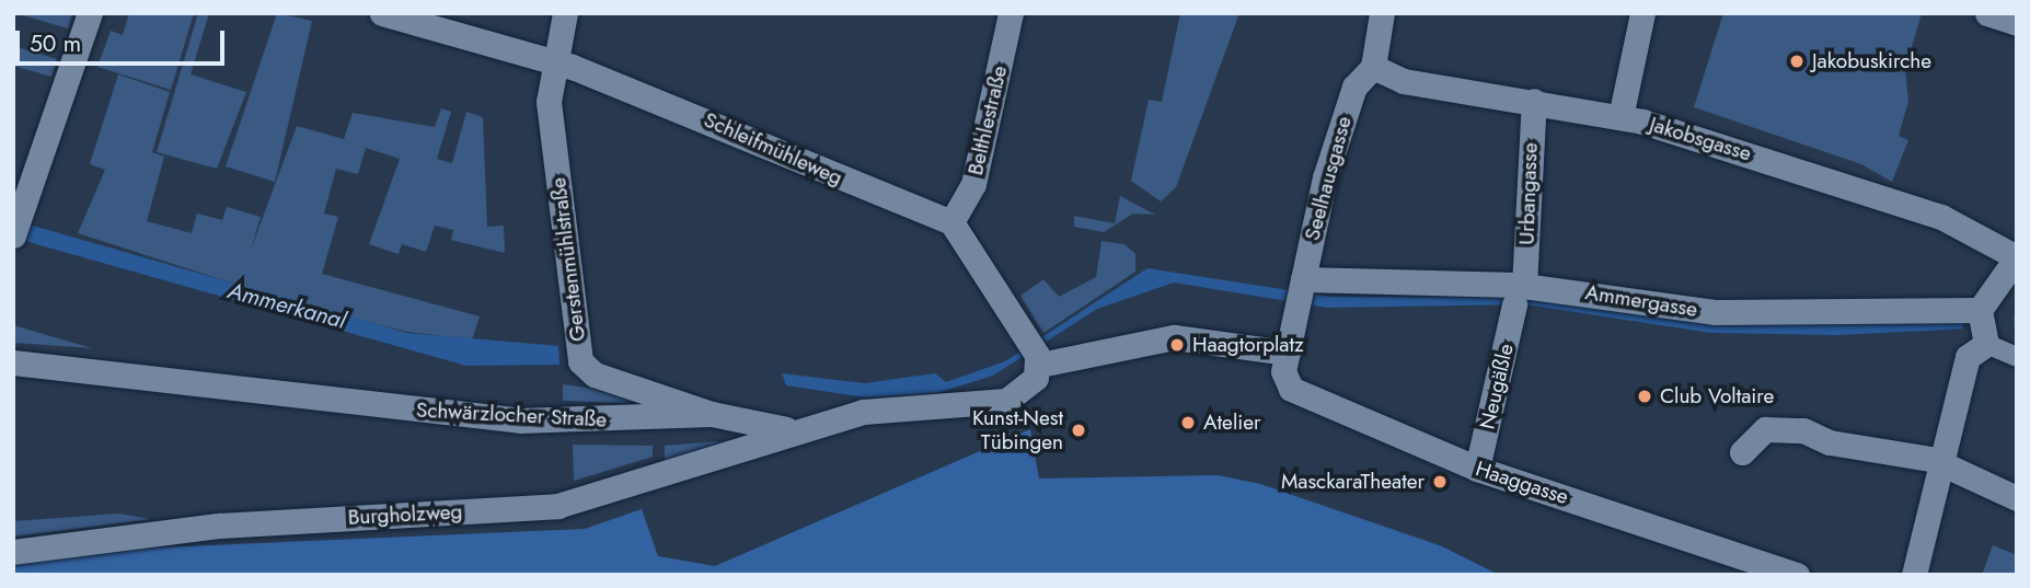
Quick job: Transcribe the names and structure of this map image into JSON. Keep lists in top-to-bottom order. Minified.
{"streets":{"street":["Belthlestraße","Jakobsgasse","Schleifmühleweg","Seelhausgasse","Urbangasse","Gerstenmühlstraße","Ammergasse","Neugäßle","Schwärzlocher Straße","Haaggasse","Burgholzweg"]},"crossings":[["Belthlestraße","Schleifmühleweg"],["Jakobsgasse","Seelhausgasse"],["Jakobsgasse","Urbangasse"],["Schleifmühleweg","Gerstenmühlstraße"],["Seelhausgasse","Ammergasse"],["Seelhausgasse","Haaggasse"],["Urbangasse","Ammergasse"],["Urbangasse","Neugäßle"],["Gerstenmühlstraße","Schwärzlocher Straße"],["Ammergasse","Neugäßle"],["Neugäßle","Haaggasse"],["Schwärzlocher Straße","Burgholzweg"]],"water":["Ammerkanal"],"places":["Jakobuskirche","Haagtorplatz","Club Voltaire","Atelier","Kunst-Nest Tübingen","MasckaraTheater"],"scale_bar":"50 m"}
